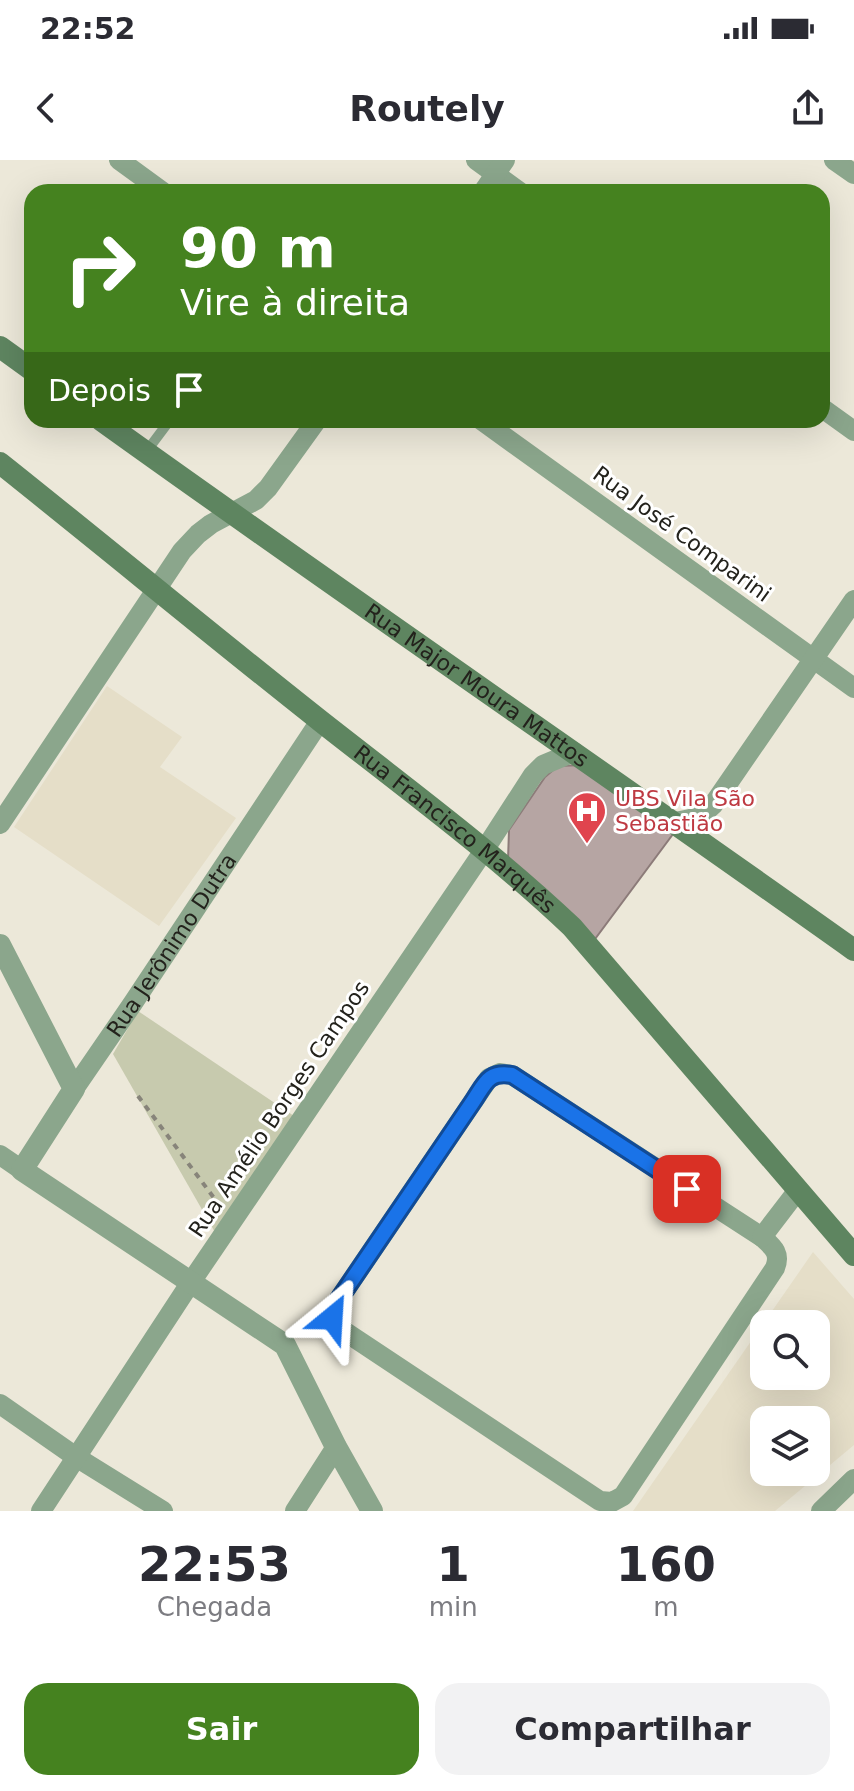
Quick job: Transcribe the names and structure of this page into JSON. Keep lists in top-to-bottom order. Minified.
{"streets":{"main road":["Rua Major Moura Mattos","Rua Francisco Marquês"],"street":["Rua José Comparini","Rua Jerônimo Dutra","Rua Amélio Borges Campos"]},"crossings":[["Rua Major Moura Mattos","Rua Amélio Borges Campos"],["Rua Francisco Marquês","Rua Jerônimo Dutra"],["Rua Francisco Marquês","Rua Amélio Borges Campos"]],"places":{"hospital":["UBS Vila São Sebastião"]},"page":{"status":"22:52","header":"Routely","turn":["90 m","Vire à direita"],"then":"Depois","eta":["22:53","Chegada","1","min","160","m"],"buttons":["Sair","Compartilhar"]}}
